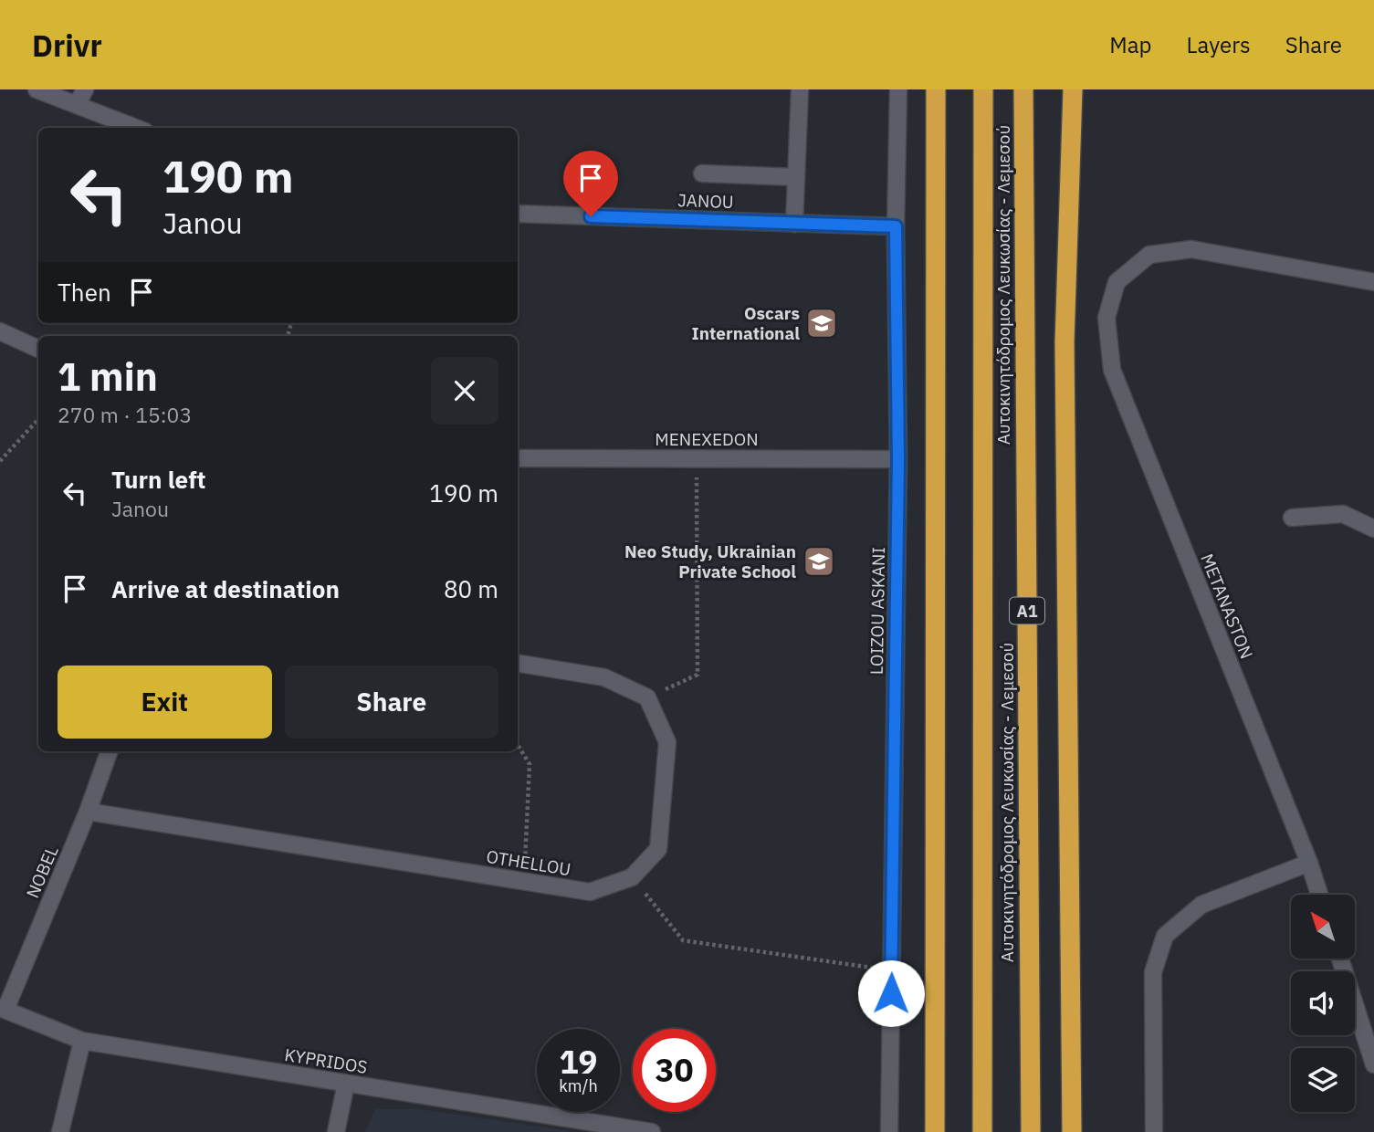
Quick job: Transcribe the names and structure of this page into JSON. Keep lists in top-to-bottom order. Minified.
{"streets":{"highway":["Αυτοκινητόδρομος Λευκωσίας - Λεμεσού","A1"],"street":["JANOU","MENEXEDON","METANASTON","LOIZOU ASKANI","OTHELLOU","NOBEL","KYPRIDOS"]},"crossings":[["JANOU","LOIZOU ASKANI"],["MENEXEDON","LOIZOU ASKANI"],["OTHELLOU","NOBEL"],["NOBEL","KYPRIDOS"]],"places":{"school or university":["Oscars International","Neo Study, Ukrainian Private School"]},"north":"top left","page":{"header":"Drivr","nav":["Map","Layers","Share"],"turn":["190 m","Janou"],"then":"Then","heading":["1 min","270 m · 15:03"],"list":[{"name":"Turn left","note":"Janou","value":"190 m"},{"name":"Arrive at destination","value":"80 m"}],"buttons":["Exit","Share"],"speed":"19 km/h","limit":"30"}}
